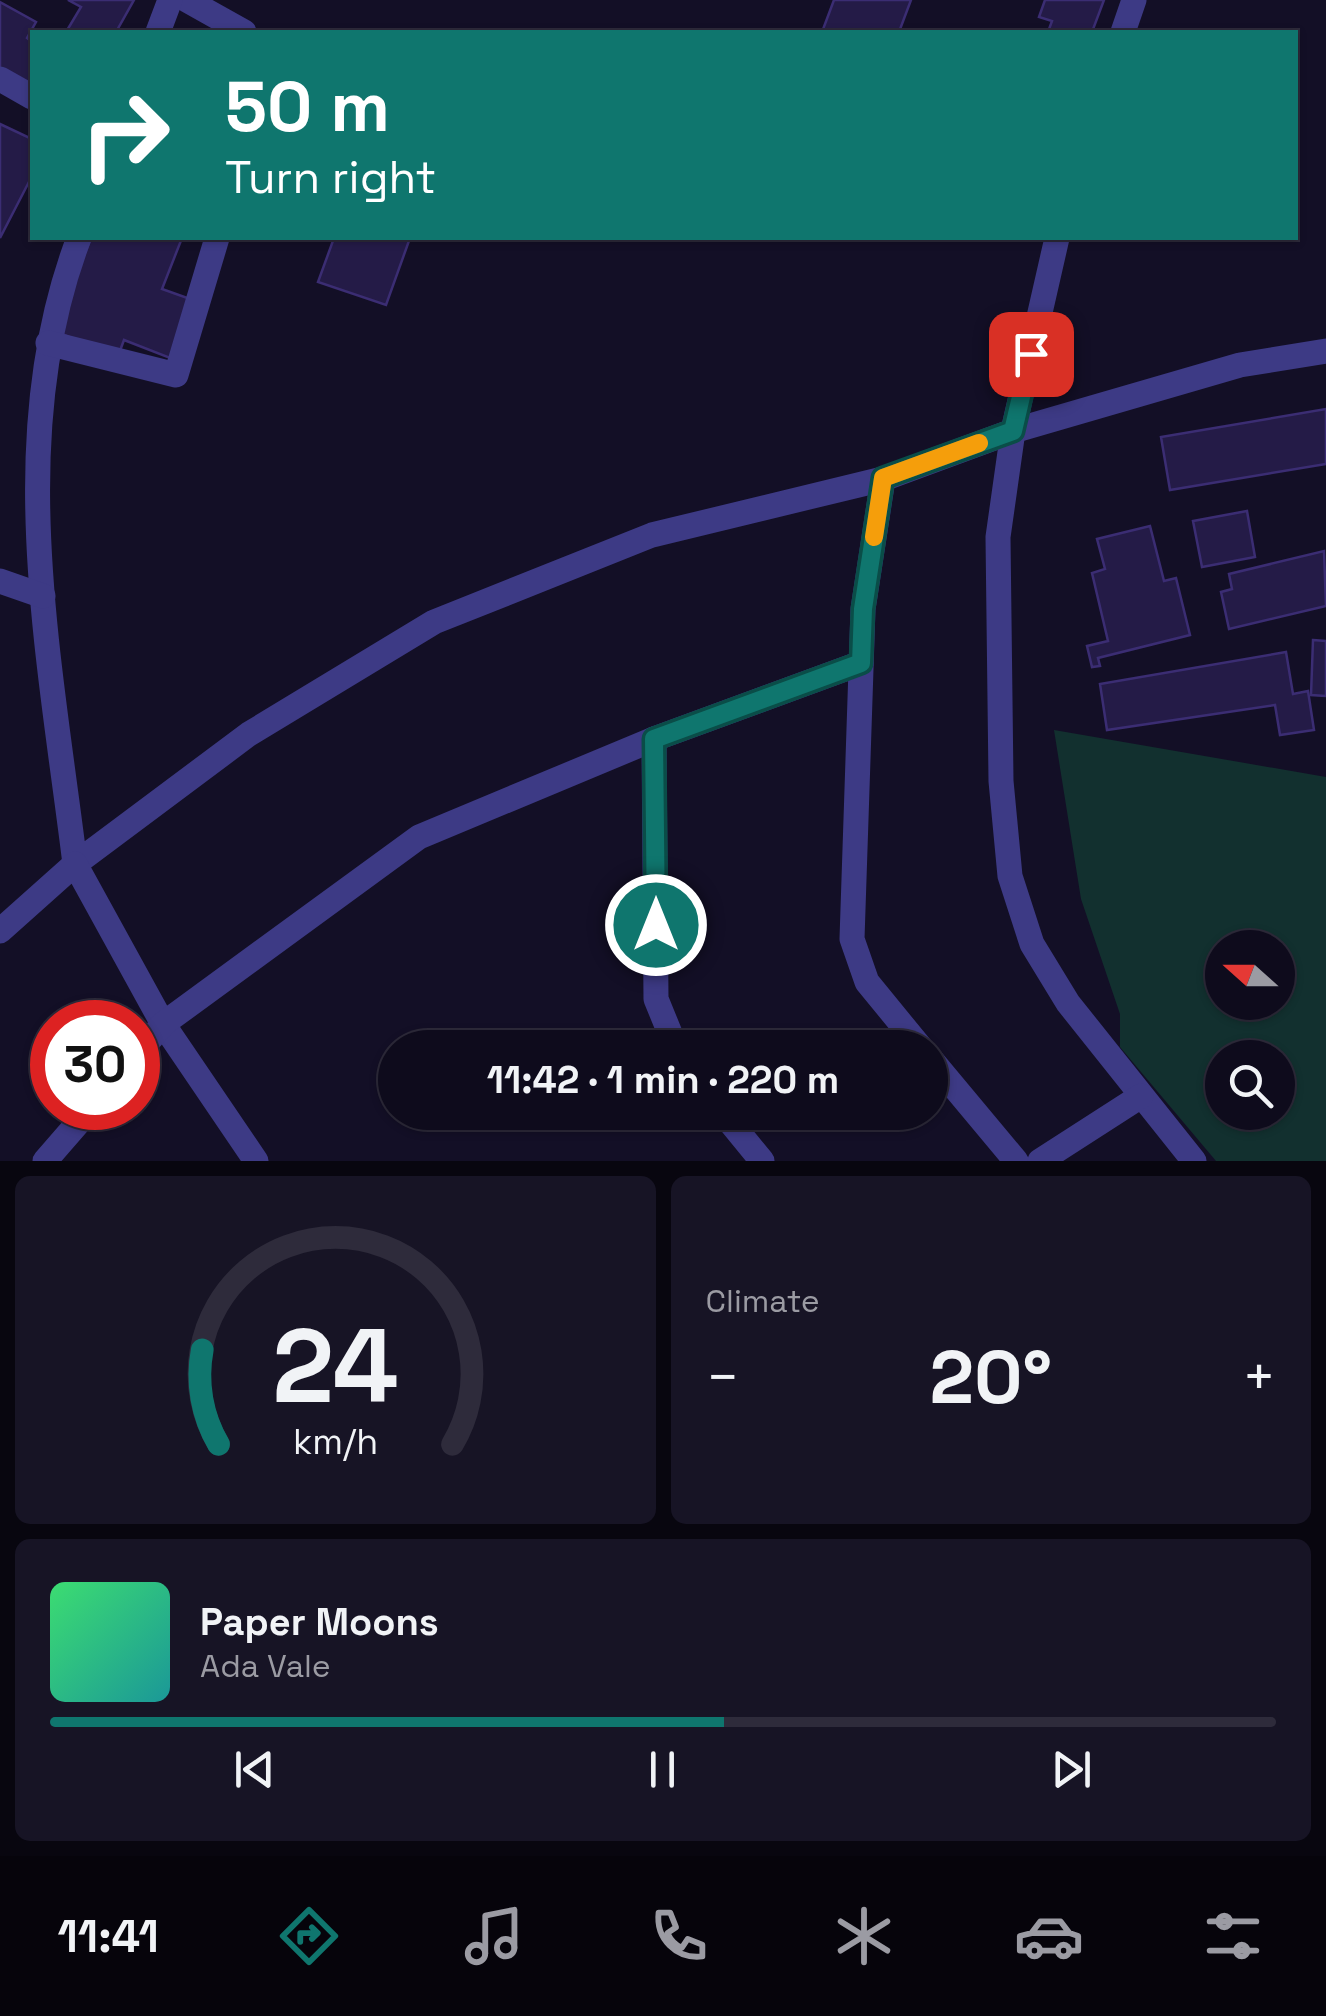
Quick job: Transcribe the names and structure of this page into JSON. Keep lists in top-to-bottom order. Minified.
{"north":"left","page":{"turn":["50 m","Turn right"],"limit":"30","trip":"11:42 · 1 min · 220 m","tile":"Climate","heat":["−","20°","+"],"song":["Paper Moons","Ada Vale"],"tabs":"11:41","gauge":["24","km/h"]}}
